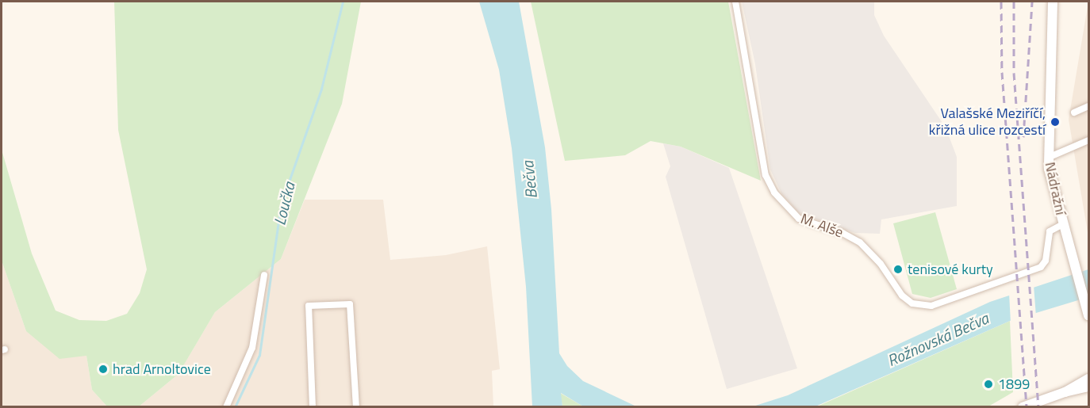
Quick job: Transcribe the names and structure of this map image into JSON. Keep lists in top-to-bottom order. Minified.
{"streets":{"main road":["Nádražní"],"street":["M. Alše"]},"crossings":[["Nádražní","M. Alše"]],"water":["Bečva","Loučka","Rožnovská Bečva"],"places":["Valašské Meziříčí, křižná ulice rozcestí","tenisové kurty","hrad Arnoltovice","1899"]}
